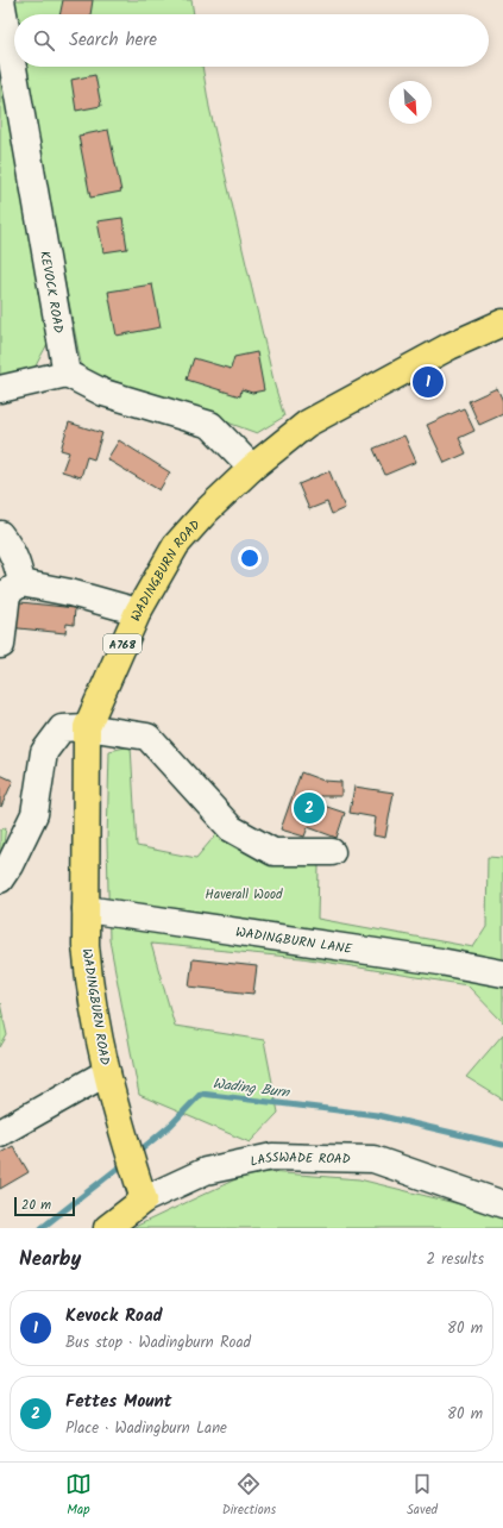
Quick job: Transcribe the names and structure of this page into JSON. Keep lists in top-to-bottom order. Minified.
{"streets":{"main road":["WADINGBURN ROAD","A768","LASSWADE ROAD"],"street":["KEVOCK ROAD","WADINGBURN LANE"]},"crossings":[["WADINGBURN ROAD","WADINGBURN LANE"],["WADINGBURN ROAD","LASSWADE ROAD"]],"water":["Wading Burn"],"parks":["Haverall Wood"],"scale_bar":"20 m","north":"bottom right","page":{"search":"Search here","pins":["1","2"],"scale":"20 m","heading":["Nearby","2 results"],"list":[{"mark":"1","name":"Kevock Road","note":"Bus stop · Wadingburn Road","value":"80 m"},{"mark":"2","name":"Fettes Mount","note":"Place · Wadingburn Lane","value":"80 m"}],"nav":["Map","Directions","Saved"]}}
